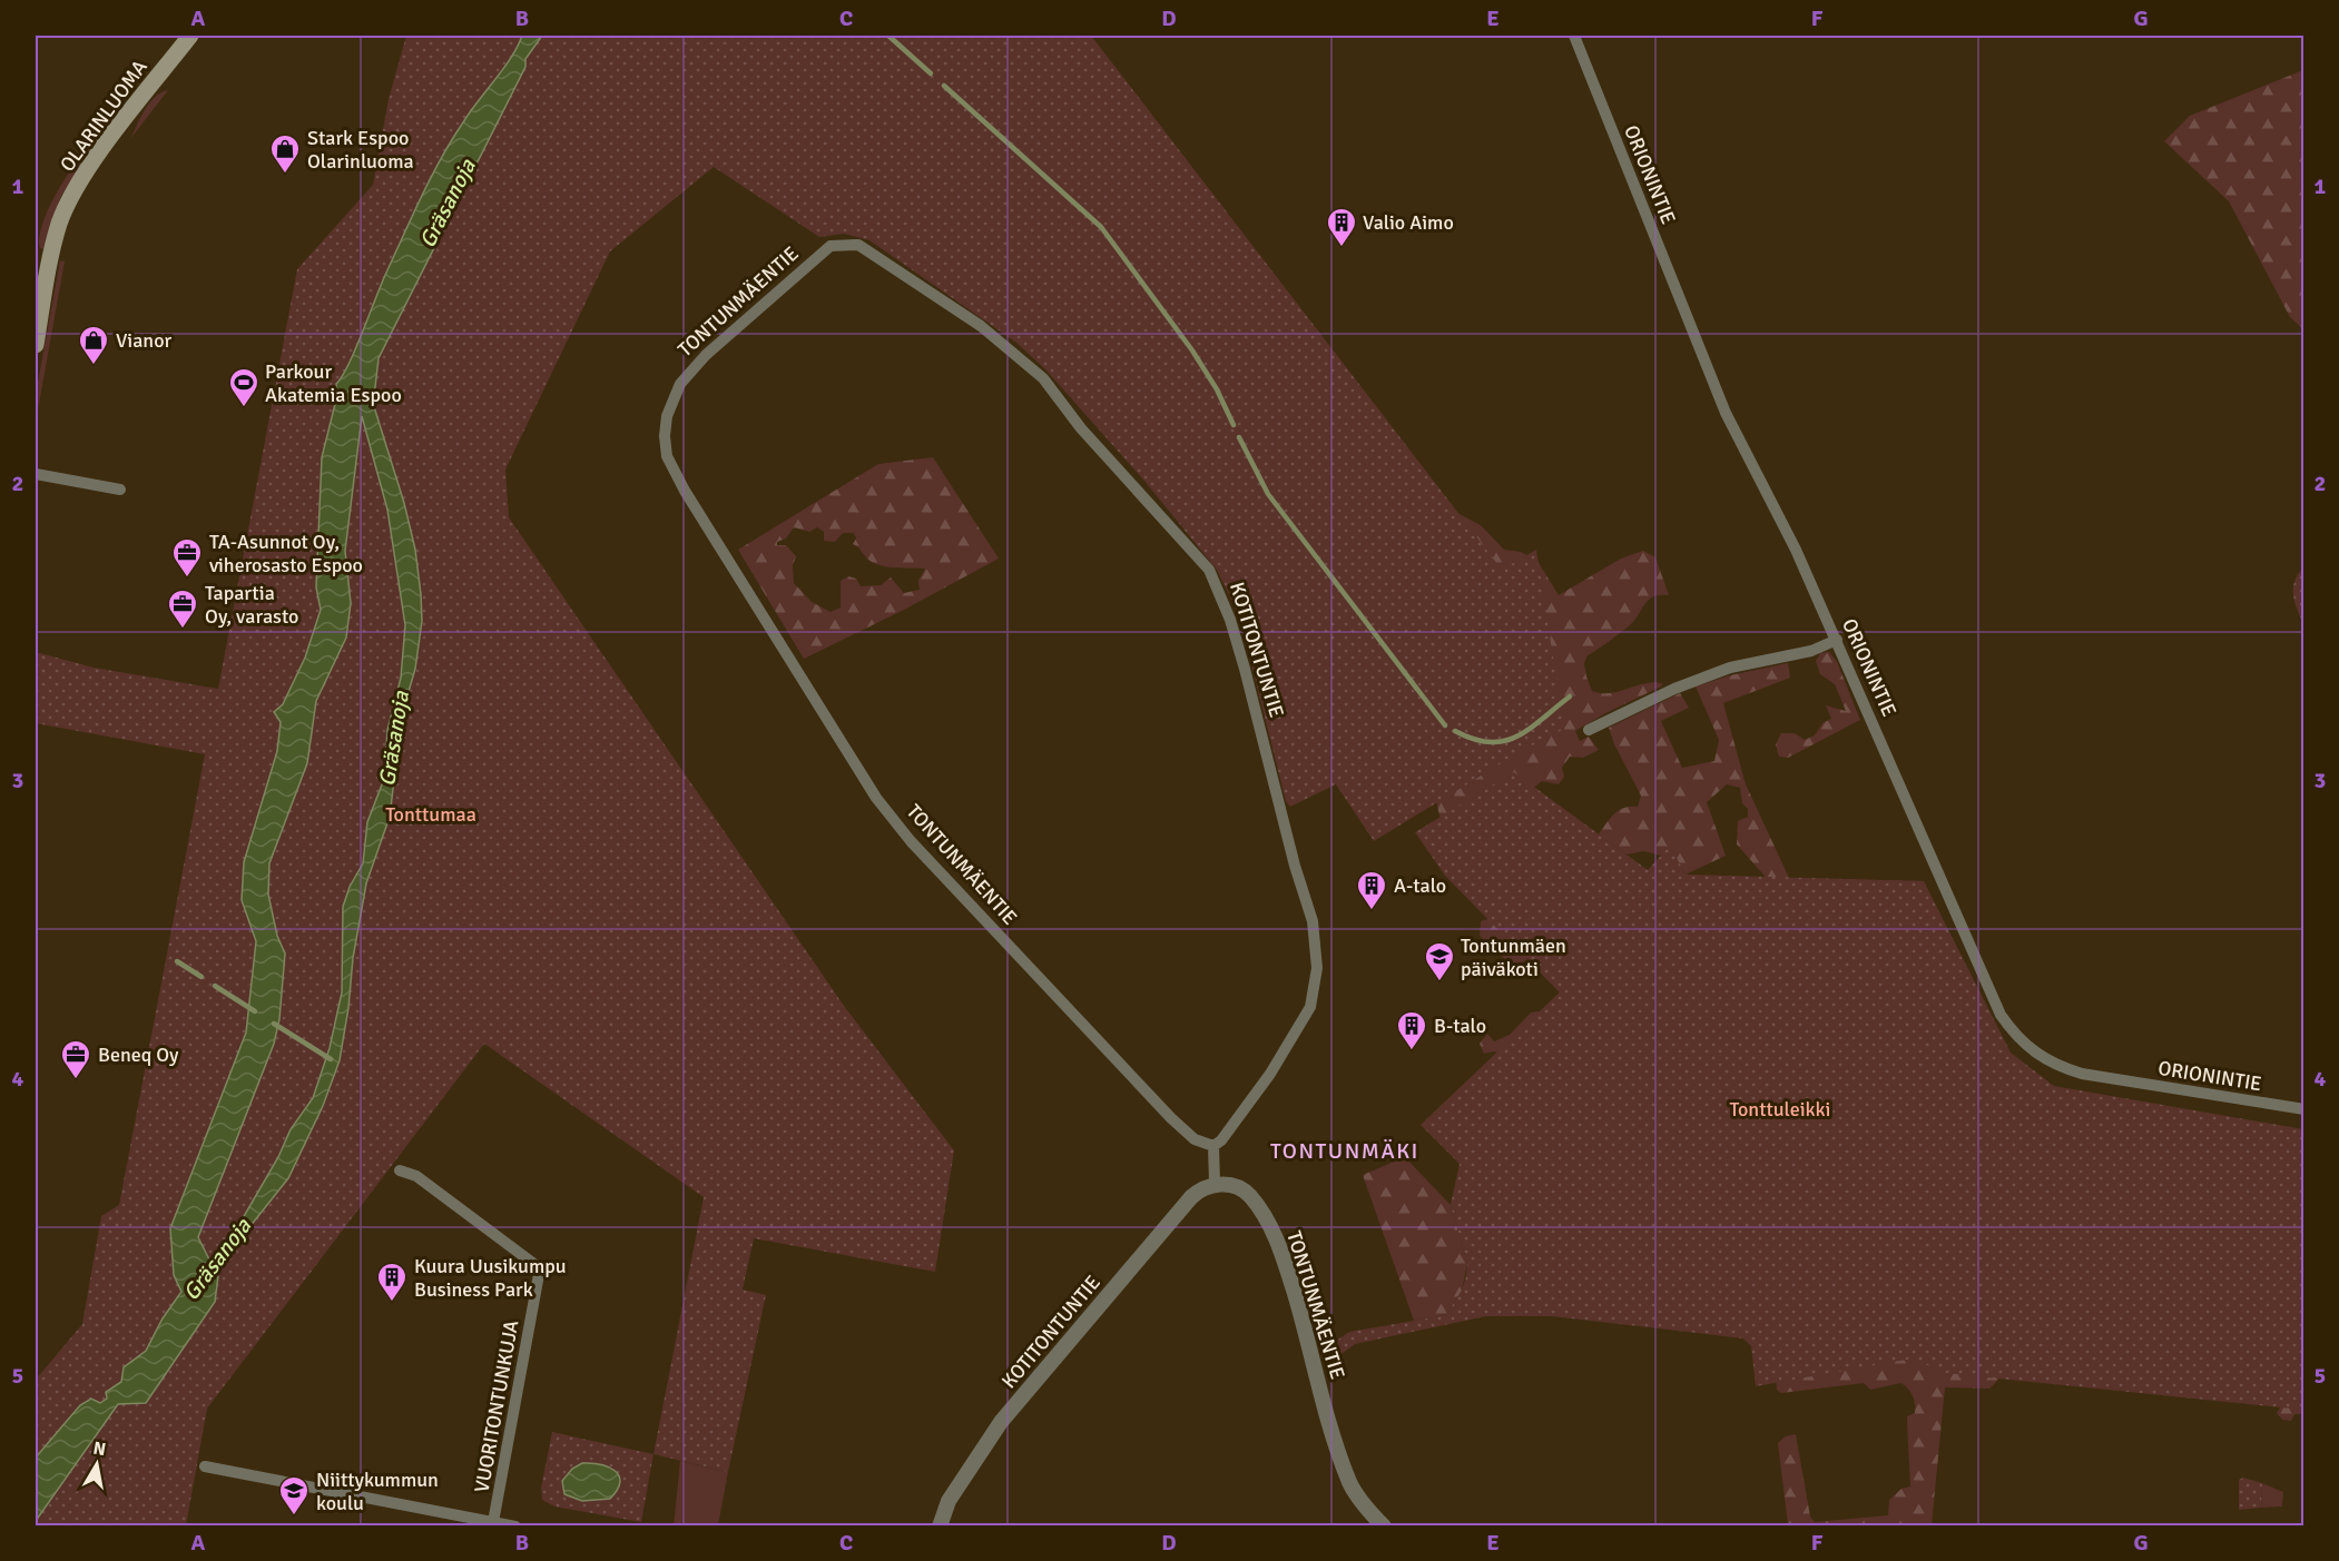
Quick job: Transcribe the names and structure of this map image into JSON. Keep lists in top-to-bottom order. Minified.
{"streets":{"main road":["OLARINLUOMA"],"street":["ORIONINTIE","TONTUNMÄENTIE","KOTITONTUNTIE","VUORITONTUNKUJA"]},"crossings":[["TONTUNMÄENTIE","KOTITONTUNTIE"]],"districts":["TONTUNMÄKI"],"water":["Gräsanoja"],"parks":["Tonttumaa","Tonttuleikki"],"places":{"shop":["Stark Espoo Olarinluoma","Vianor"],"building":["Valio Aimo","A-talo","B-talo","Kuura Uusikumpu Business Park"],"sports":["Parkour Akatemia Espoo"],"office":["TA-Asunnot Oy, viherosasto Espoo","Tapartia Oy, varasto","Beneq Oy"],"school or university":["Tontunmäen päiväkoti","Niittykummun koulu"]},"north":"top","grid":{"columns":["A","B","C","D","E","F","G"],"rows":["1","2","3","4","5"]}}
